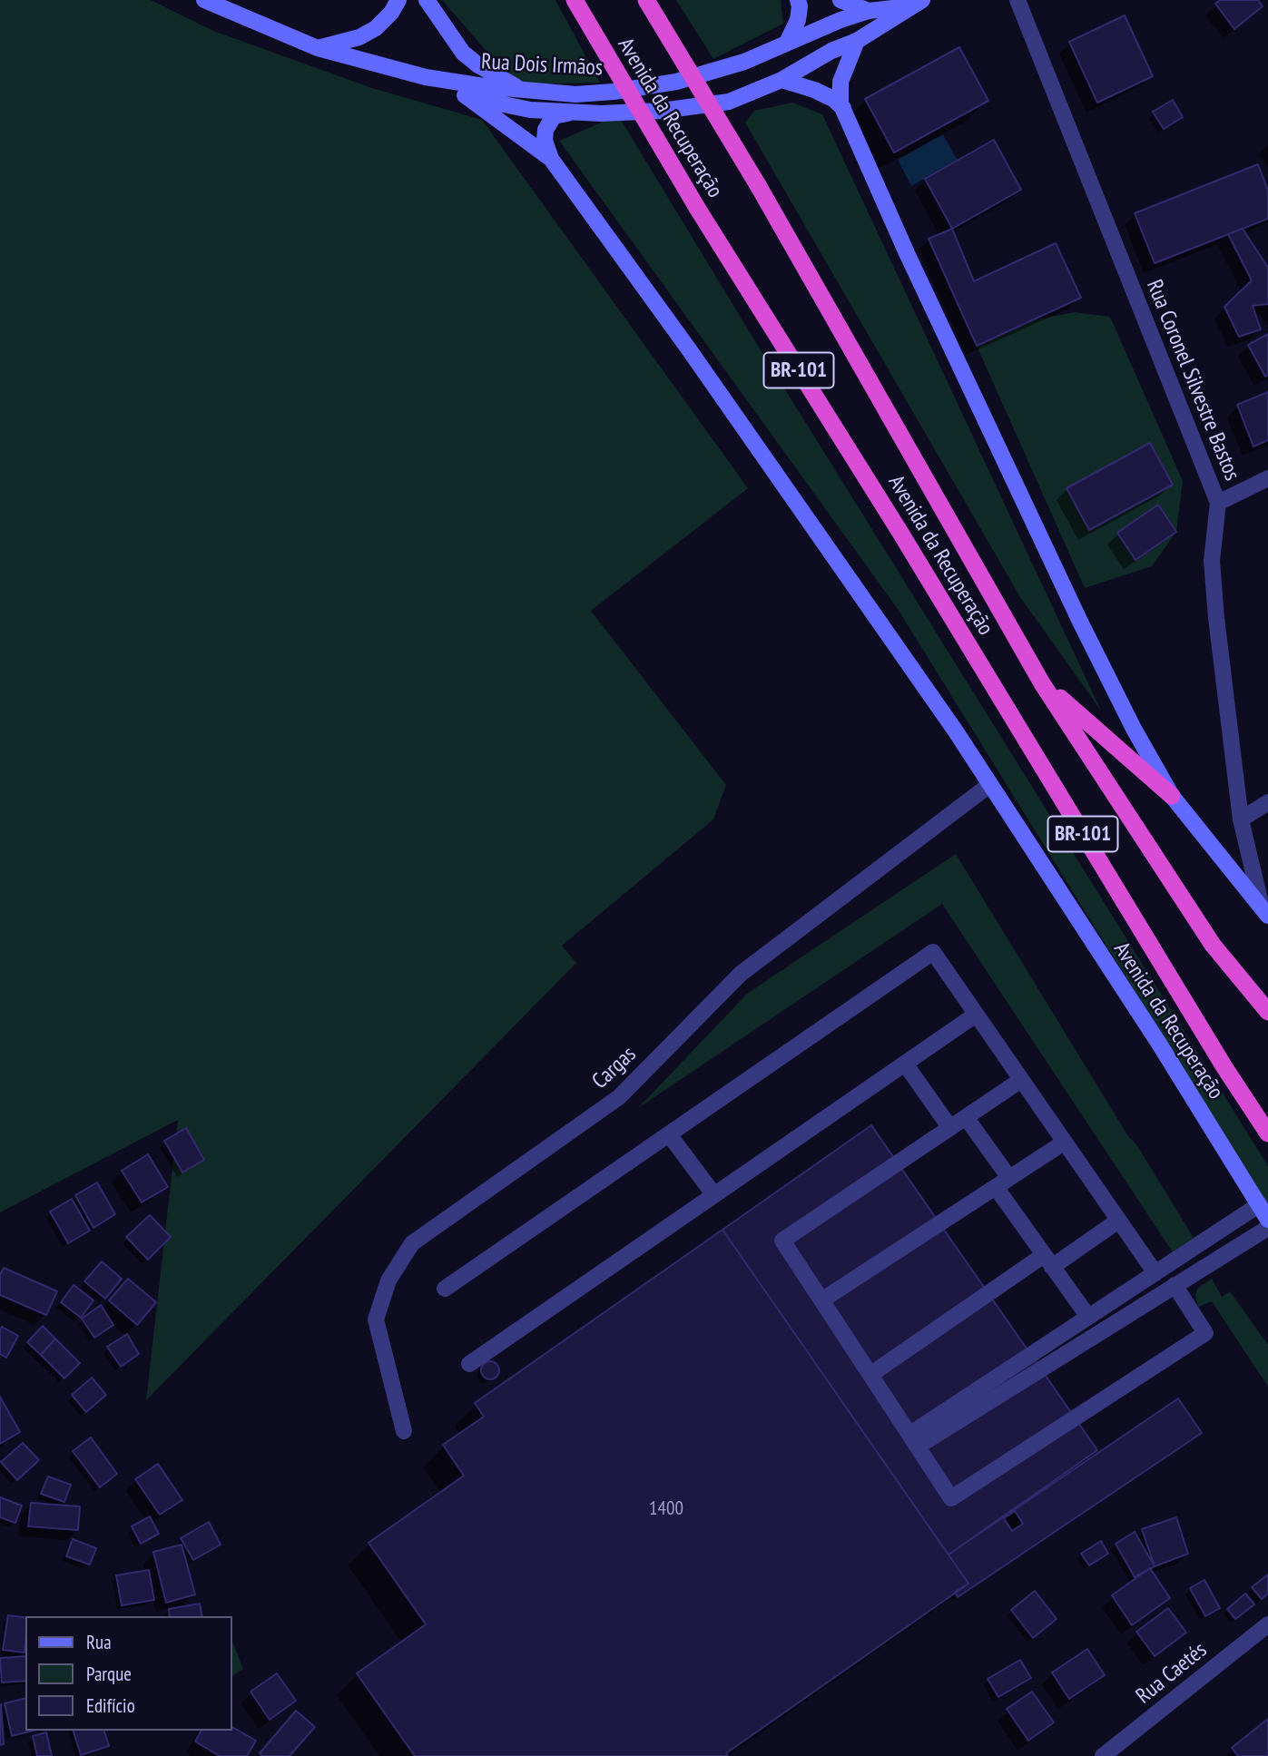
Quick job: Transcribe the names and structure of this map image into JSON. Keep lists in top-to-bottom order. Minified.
{"streets":{"highway":["Avenida da Recuperação","BR-101"],"main road":["Rua Dois Irmãos"],"street":["Rua Coronel Silvestre Bastos","Cargas","Rua Caetés"]},"crossings":[["Rua Dois Irmãos","Avenida da Recuperação"],["Avenida da Recuperação","Cargas"]],"house_numbers":["1400"],"legend":["Rua","Parque","Edifício"]}
